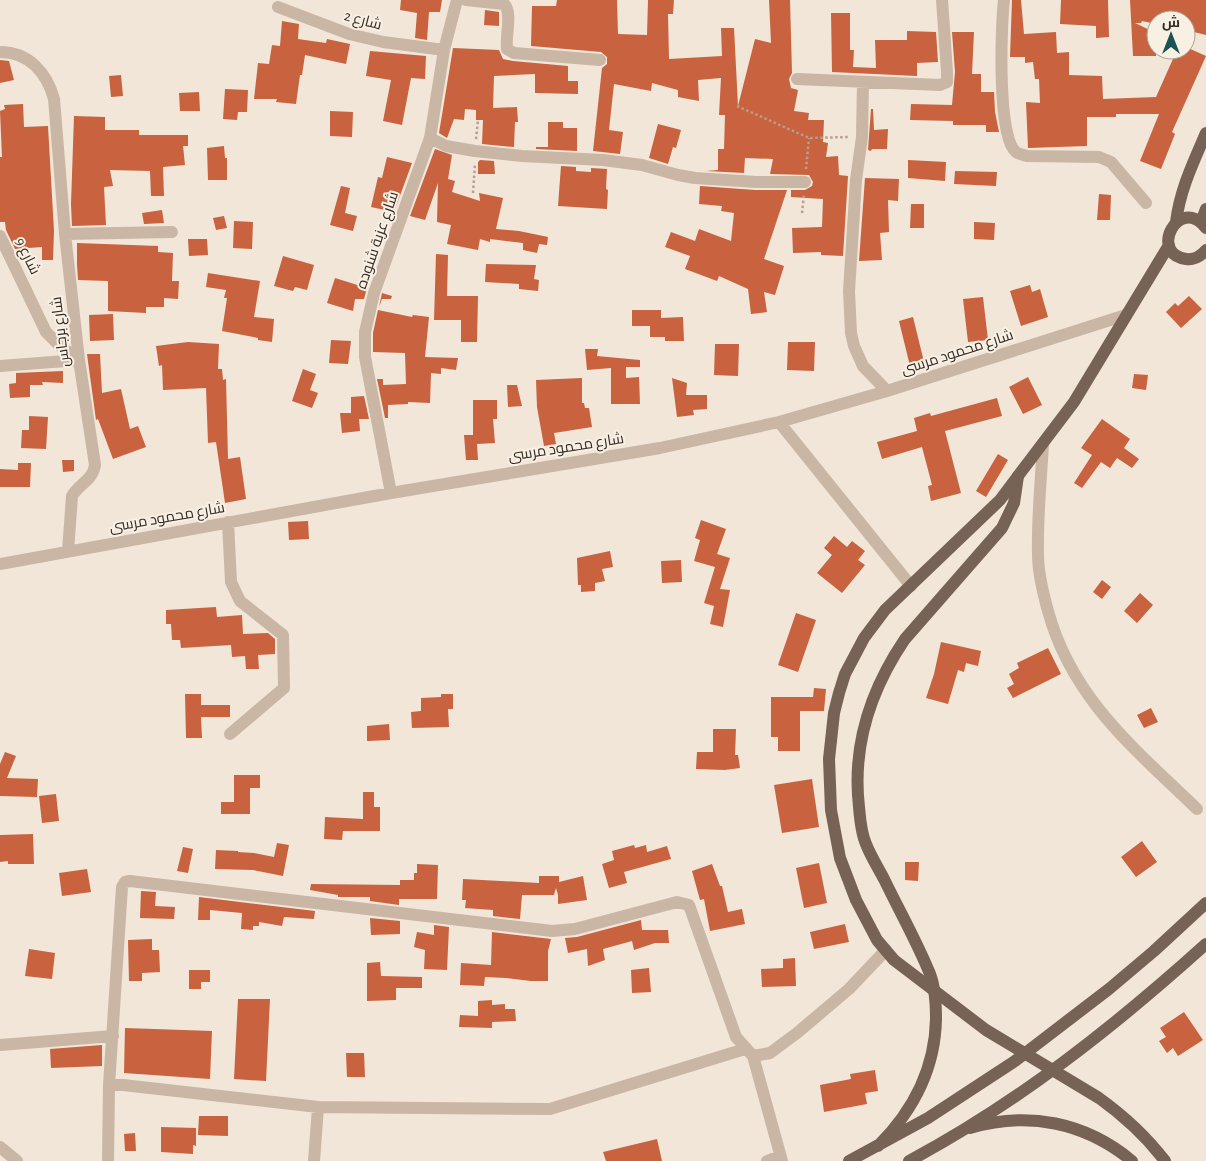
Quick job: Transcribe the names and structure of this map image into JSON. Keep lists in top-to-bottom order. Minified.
{"streets":{"street":["شارع 2","شارع عزبة شنوده","شارع 9","شارع برجاس","شارع محمود مرسى"]},"crossings":[["شارع 2","شارع عزبة شنوده"],["شارع عزبة شنوده","شارع محمود مرسى"],["شارع 9","شارع برجاس"],["شارع برجاس","شارع محمود مرسى"]],"north":"top"}
